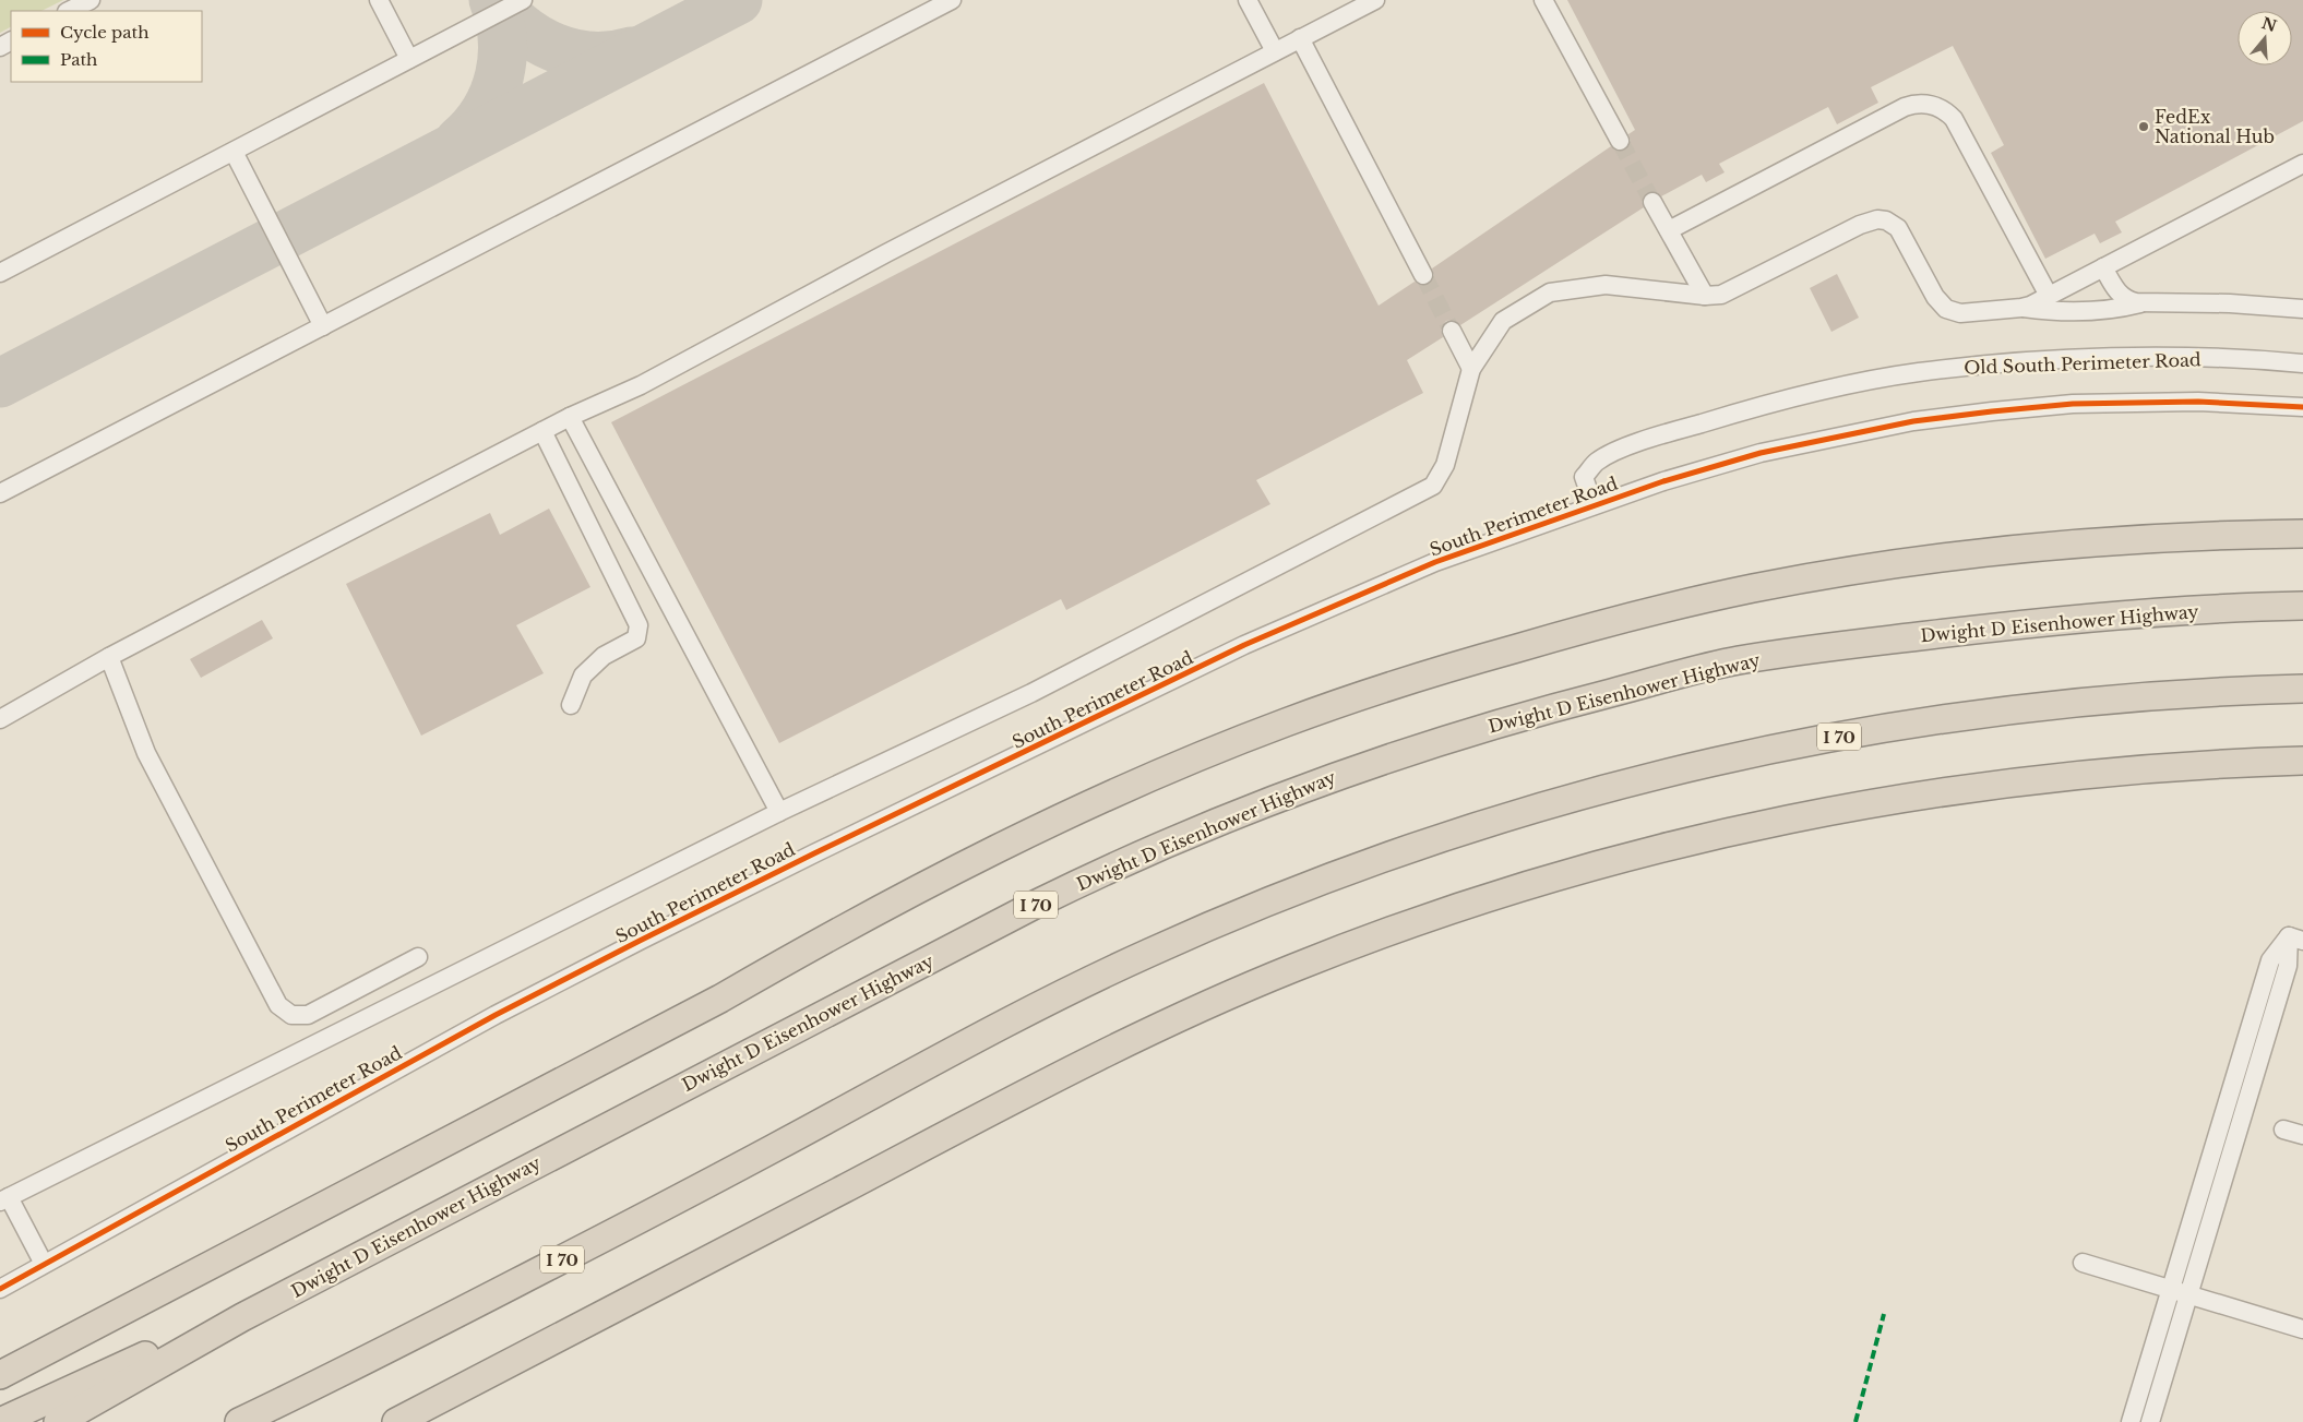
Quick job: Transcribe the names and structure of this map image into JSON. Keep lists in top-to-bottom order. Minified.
{"streets":{"highway":["Dwight D Eisenhower Highway","I 70"],"street":["Old South Perimeter Road","South Perimeter Road"]},"crossings":[["Old South Perimeter Road","South Perimeter Road"]],"places":["FedEx National Hub"],"legend":["Cycle path","Path"],"north":"top"}
